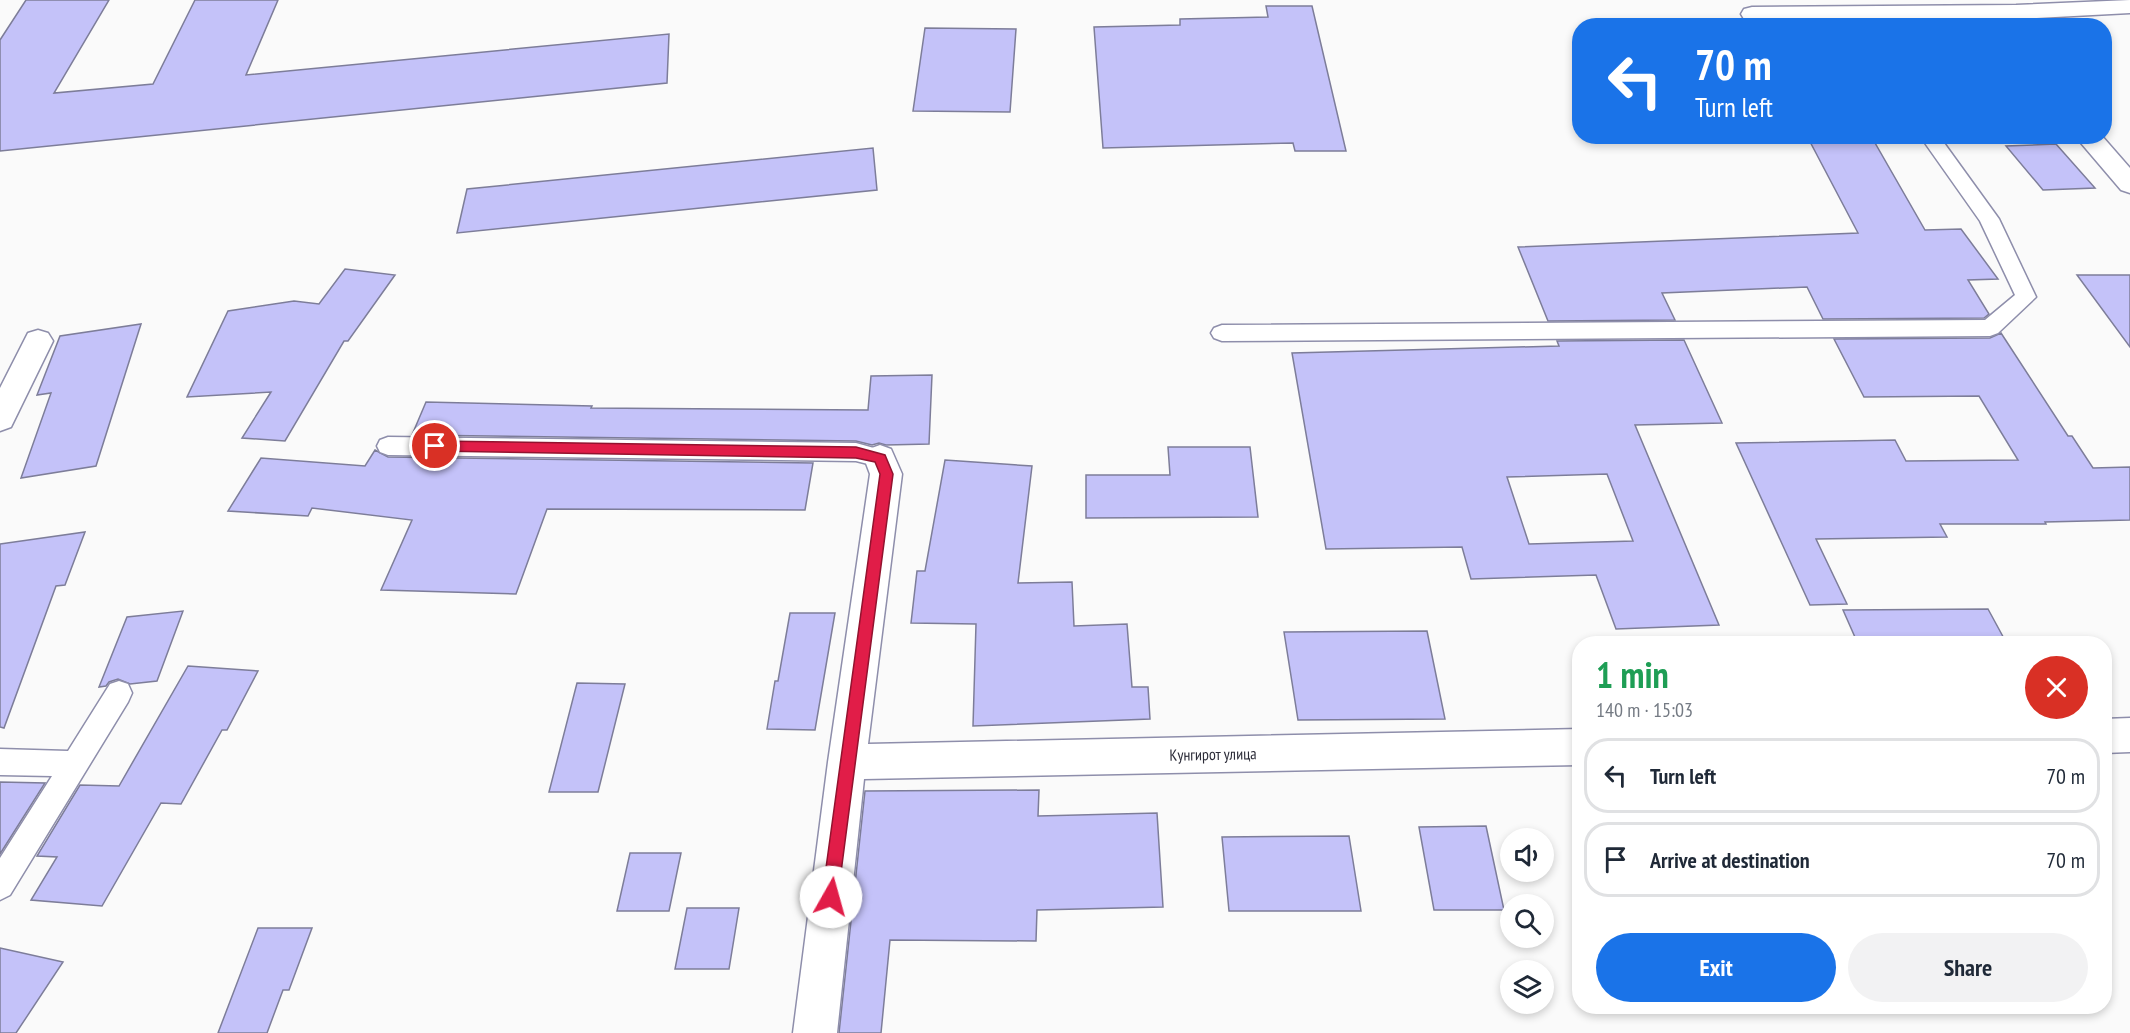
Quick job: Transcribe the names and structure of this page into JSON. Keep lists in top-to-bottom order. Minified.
{"streets":{"street":["Кунгирот улица"]},"page":{"turn":["70 m","Turn left"],"heading":["1 min","140 m · 15:03"],"list":[{"name":"Turn left","value":"70 m"},{"name":"Arrive at destination","value":"70 m"}],"buttons":["Exit","Share"]}}
